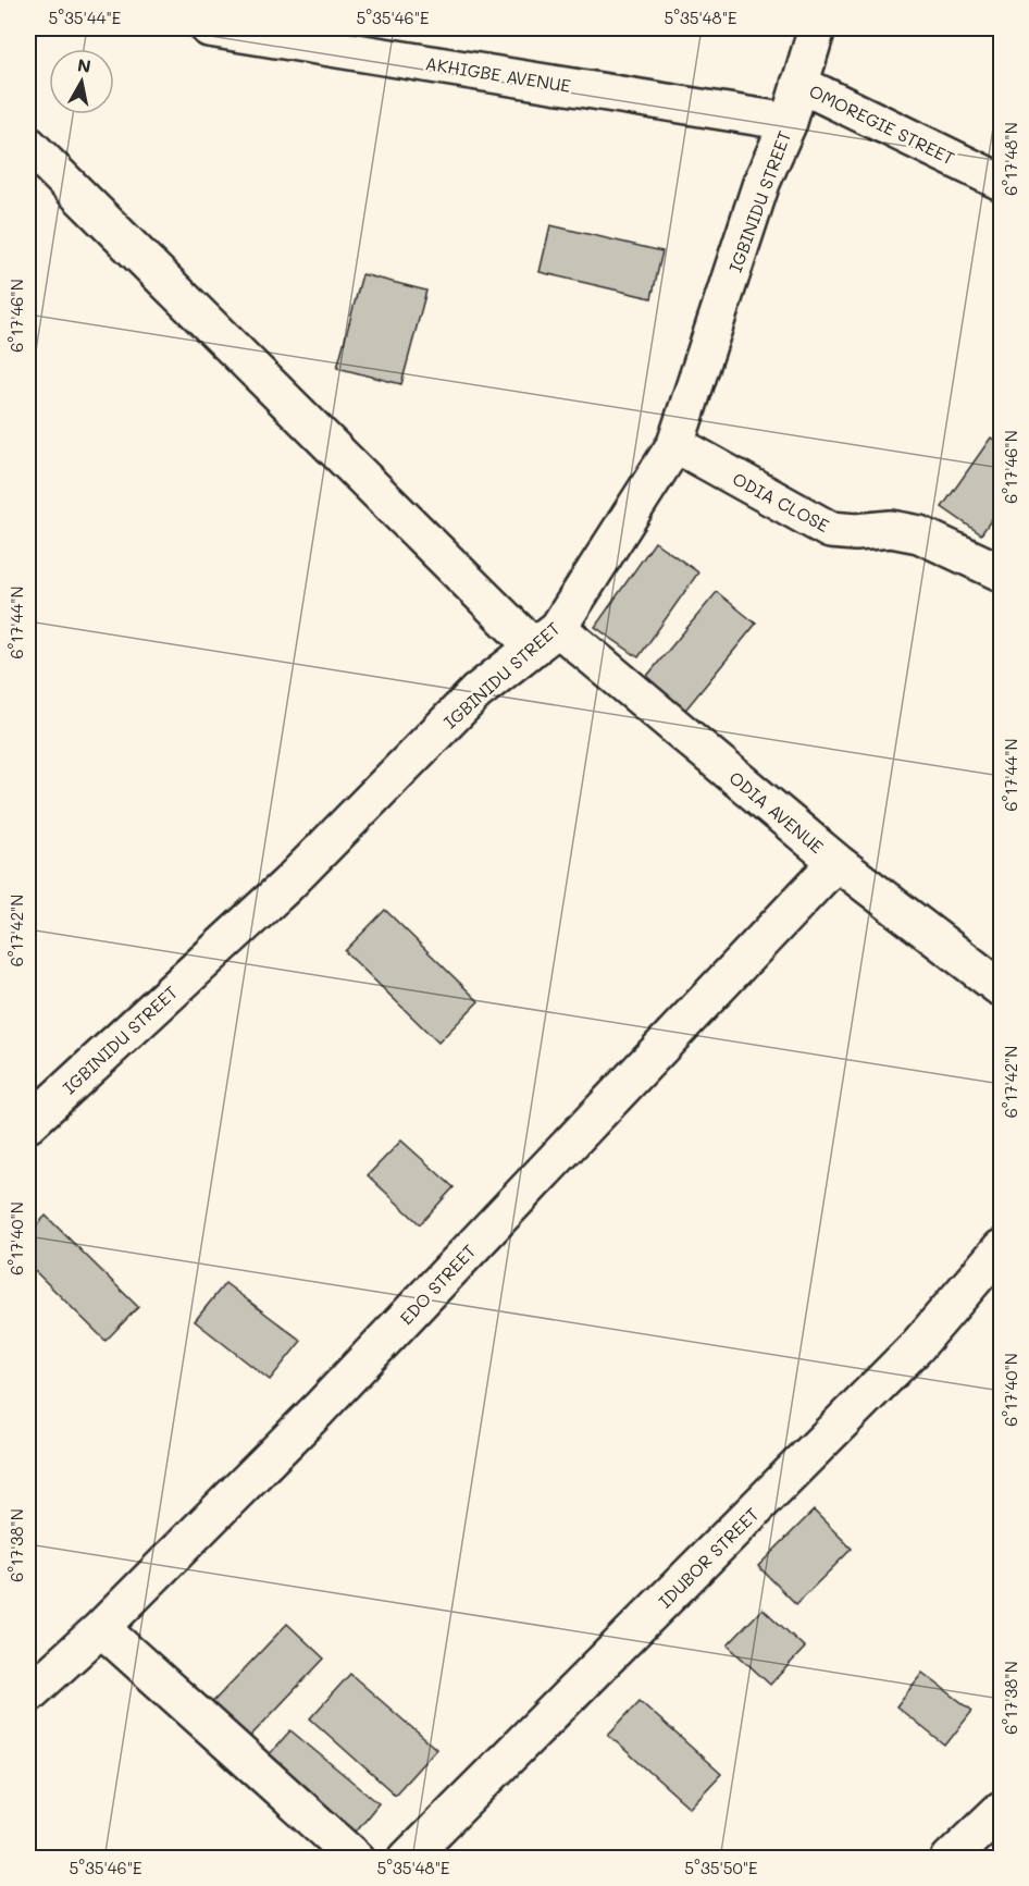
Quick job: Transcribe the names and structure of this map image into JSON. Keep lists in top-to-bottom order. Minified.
{"streets":{"street":["AKHIGBE AVENUE","OMOREGIE STREET","IGBINIDU STREET","ODIA CLOSE","ODIA AVENUE","EDO STREET","IDUBOR STREET"]},"crossings":[["AKHIGBE AVENUE","IGBINIDU STREET"],["OMOREGIE STREET","IGBINIDU STREET"],["IGBINIDU STREET","ODIA CLOSE"],["IGBINIDU STREET","ODIA AVENUE"],["ODIA AVENUE","EDO STREET"]],"north":"top","coordinates":["5°35'44\"E","5°35'46\"E","5°35'48\"E","6°17'48\"N","6°17'46\"N","6°17'44\"N","6°17'42\"N","6°17'40\"N","6°17'38\"N","5°35'50\"E"]}
